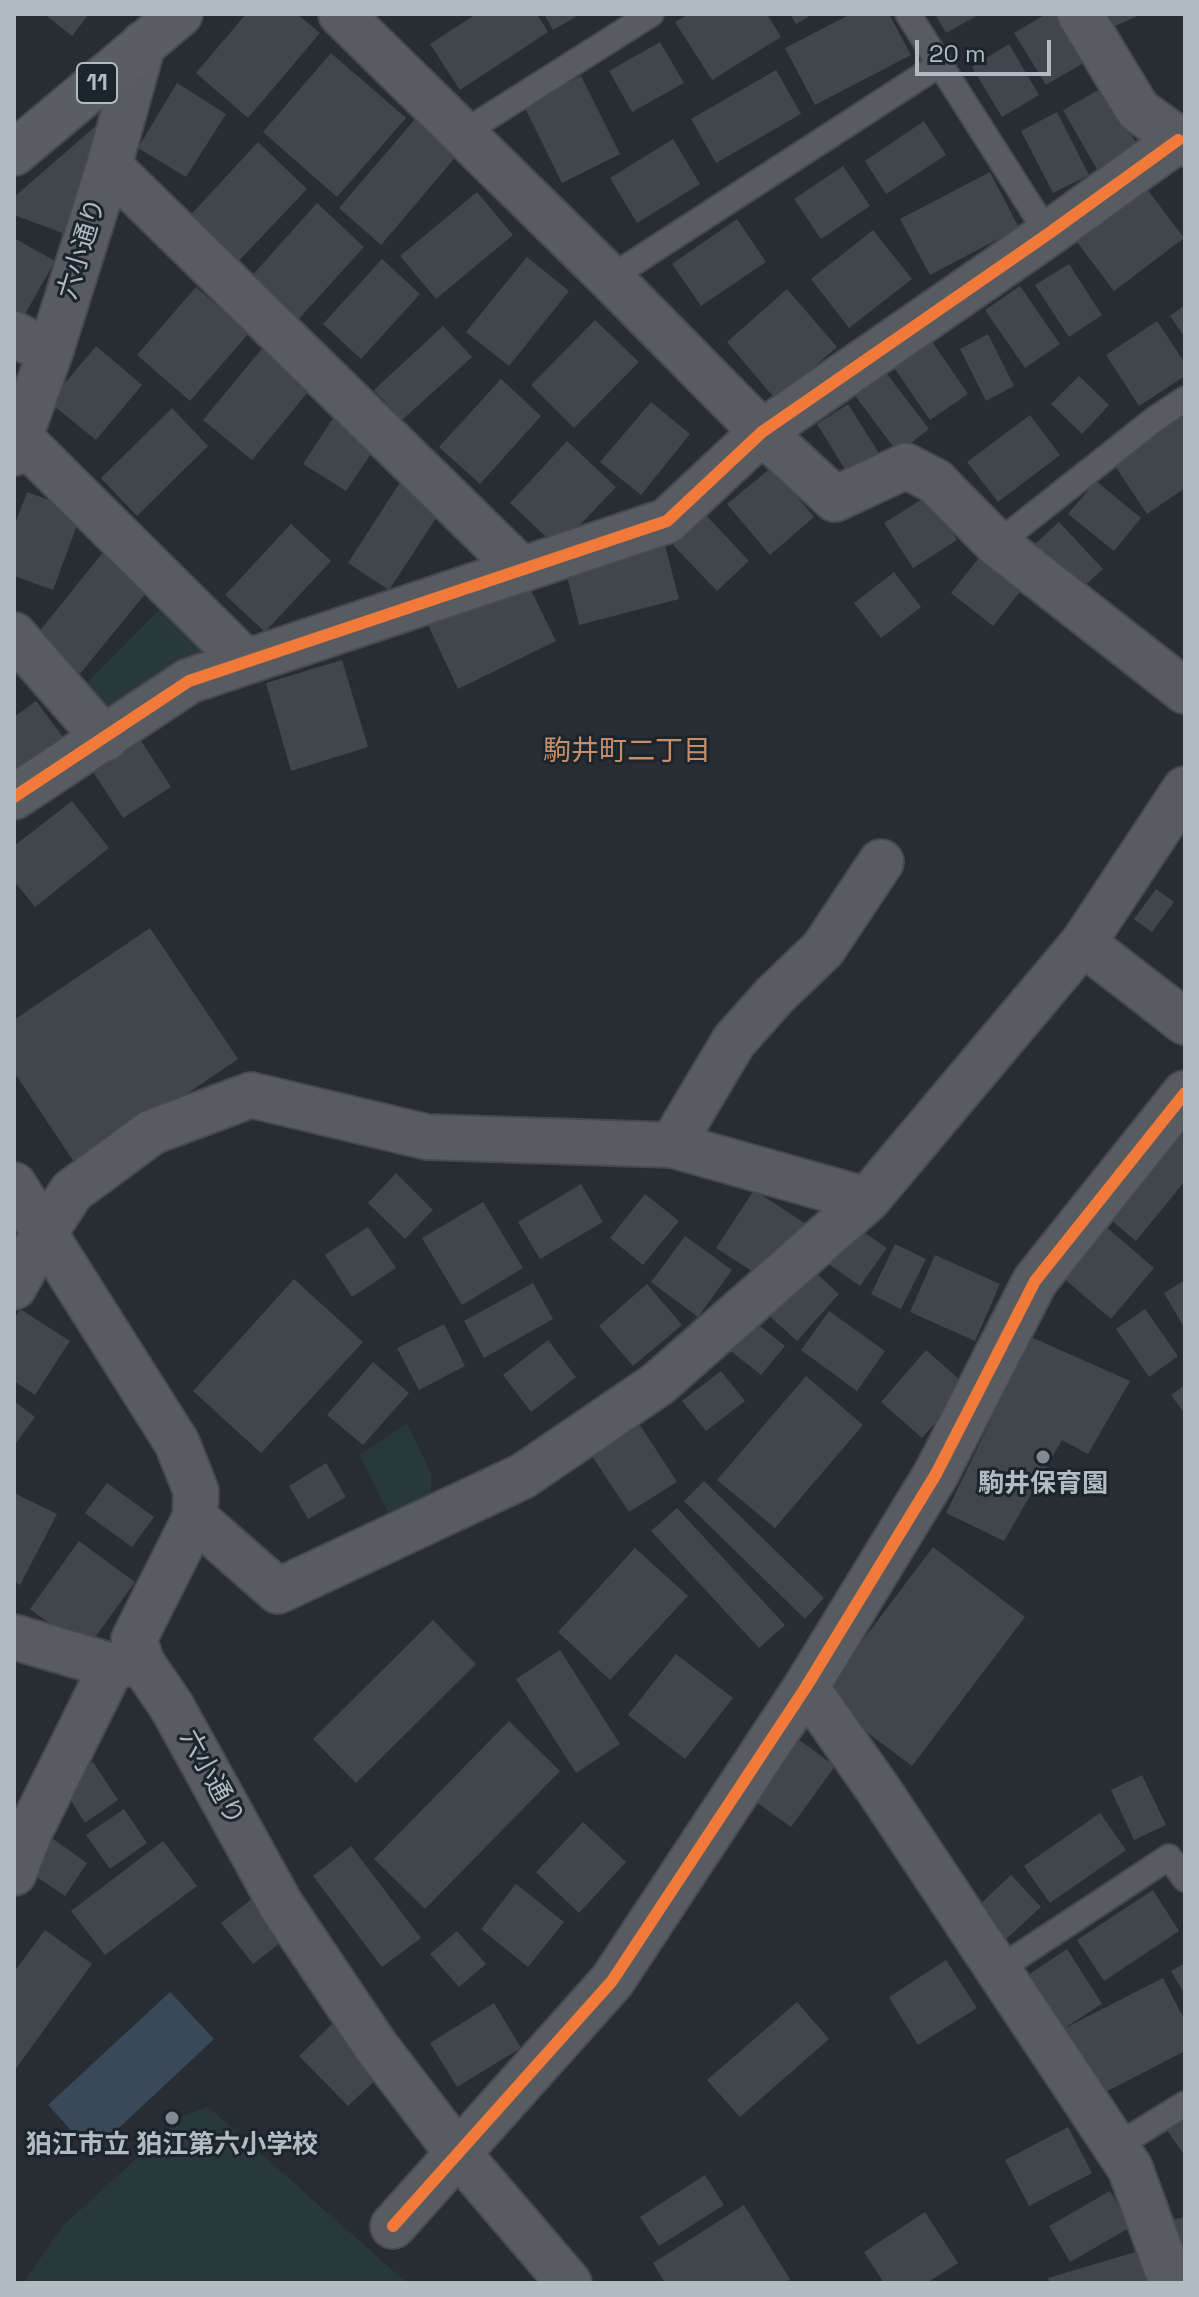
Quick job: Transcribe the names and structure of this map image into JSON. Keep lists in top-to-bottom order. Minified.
{"streets":{"main road":["11"],"street":["六小通り"]},"crossings":[["11","六小通り"]],"districts":["駒井町二丁目"],"places":["駒井保育園","狛江市立 狛江第六小学校"],"scale_bar":"20 m"}
